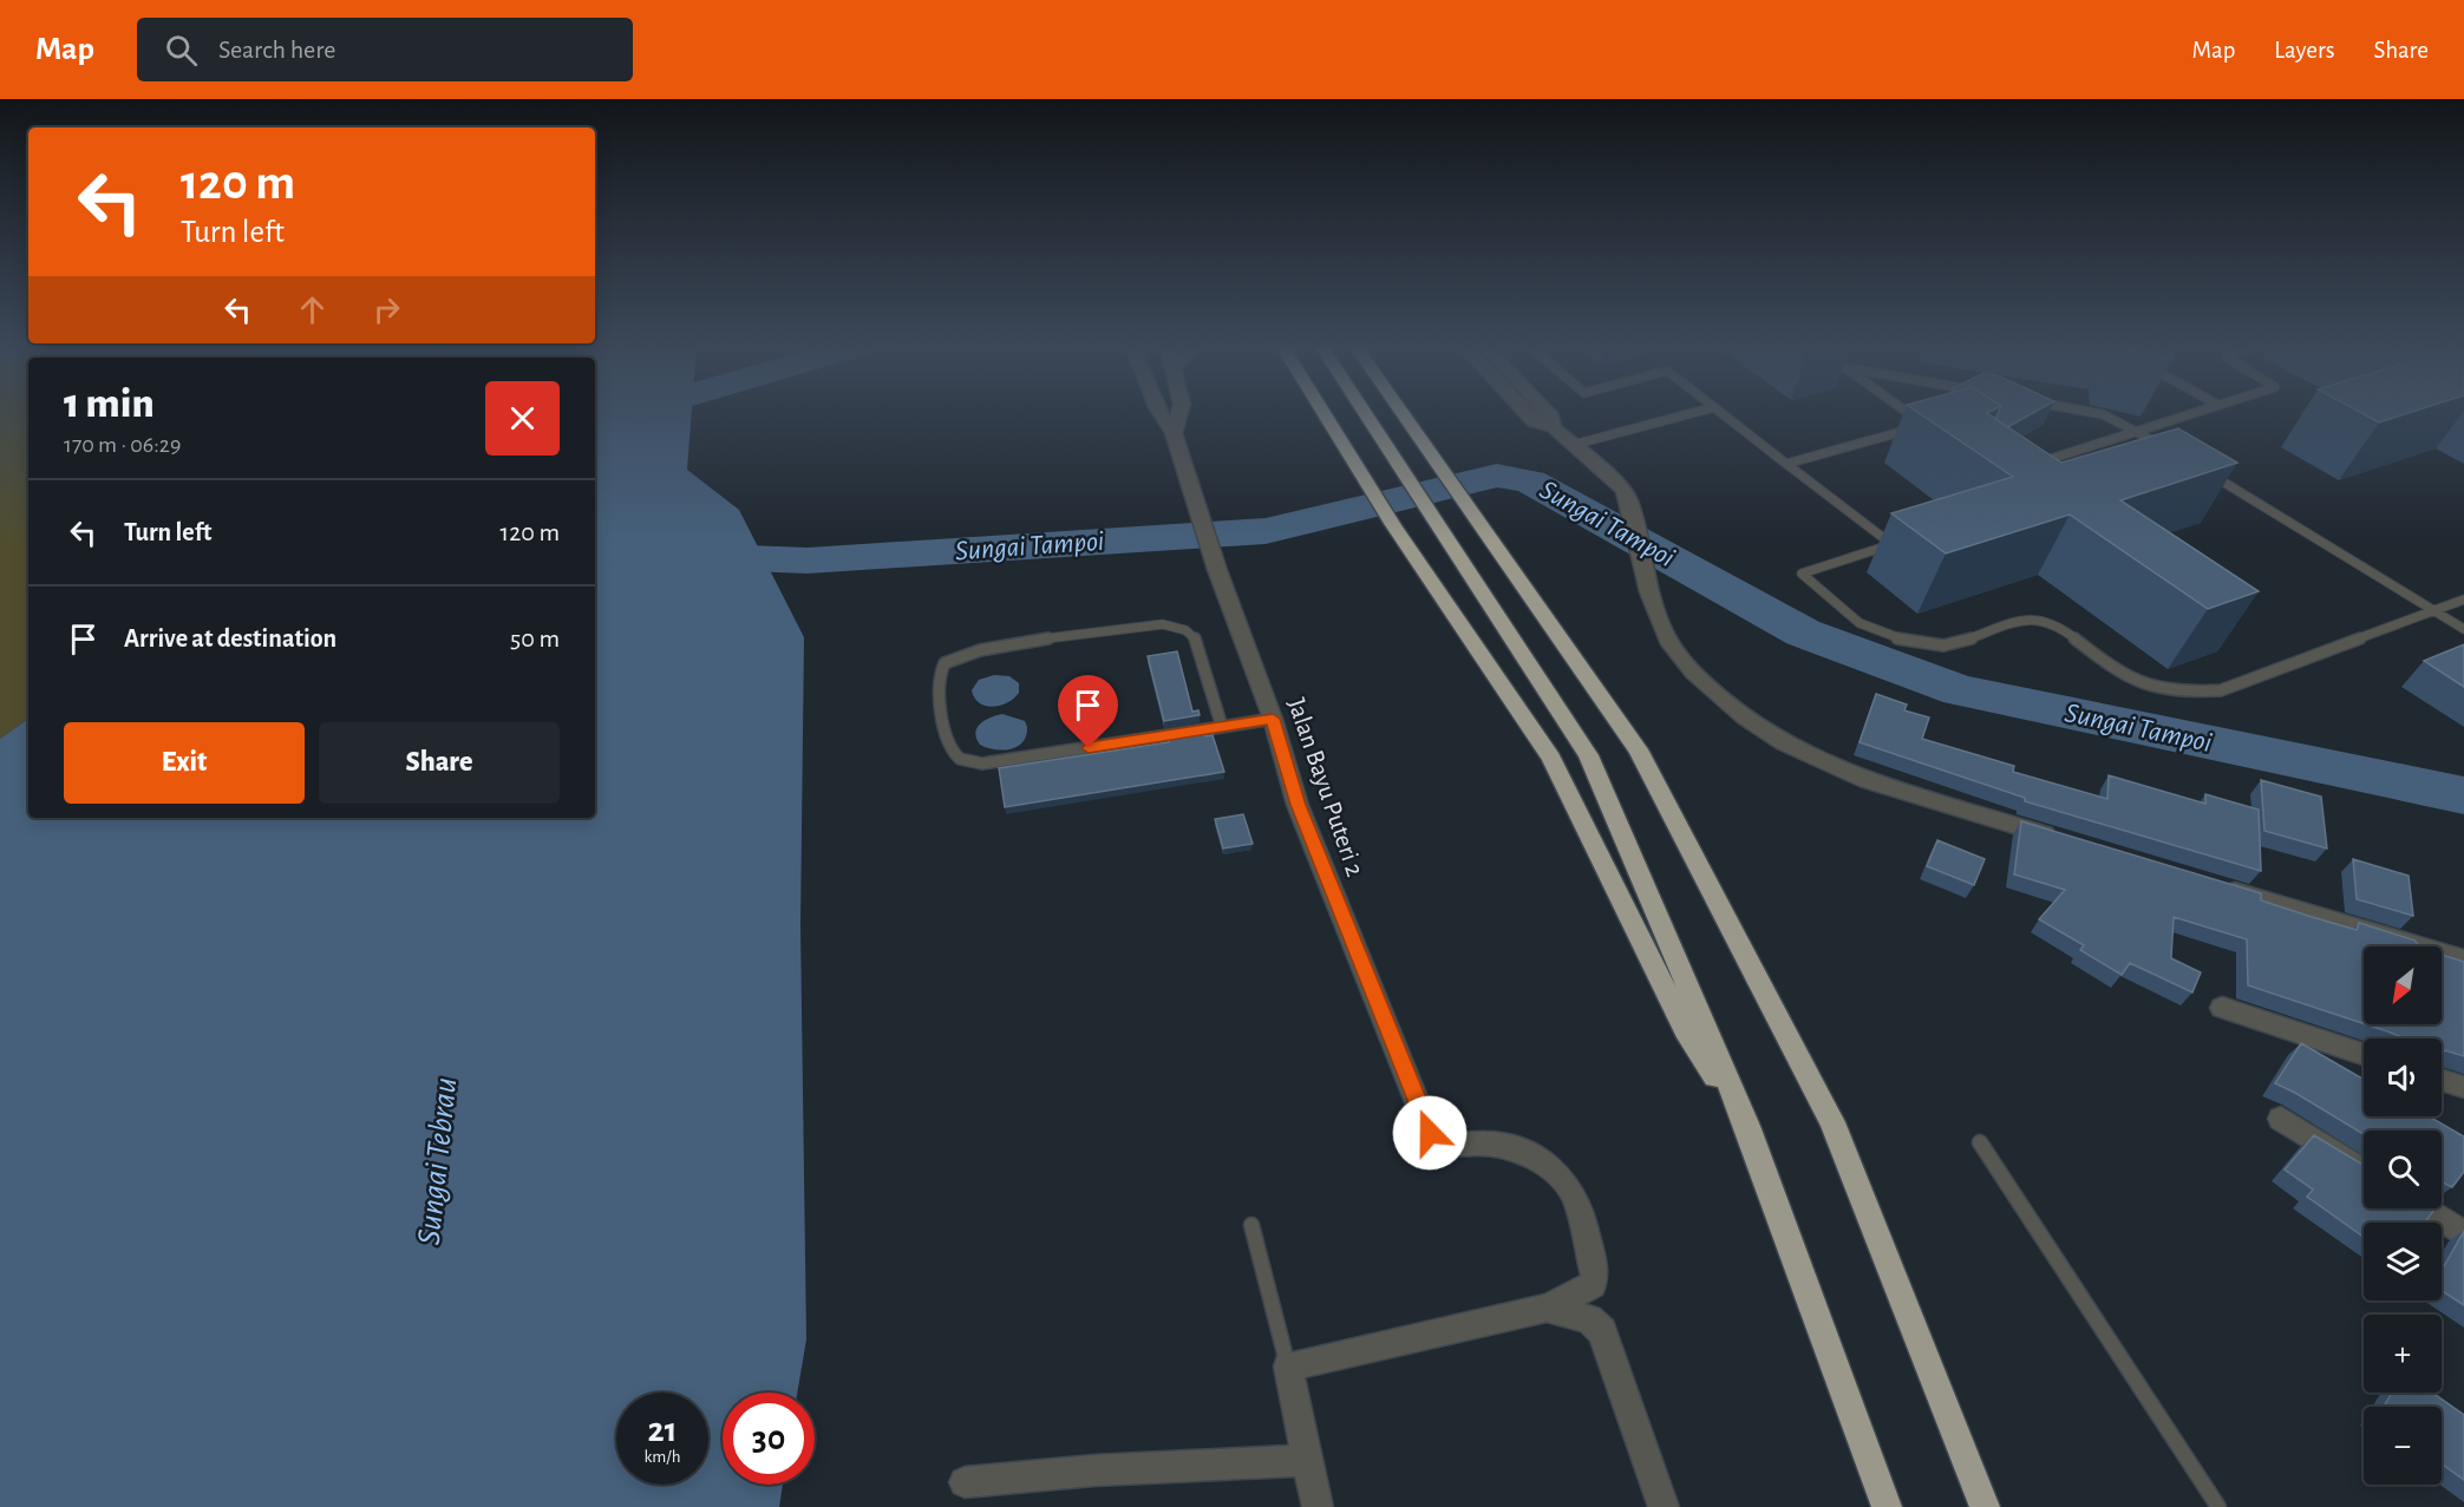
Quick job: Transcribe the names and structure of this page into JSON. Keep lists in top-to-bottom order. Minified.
{"streets":{"street":["Jalan Bayu Puteri 2"]},"water":["Sungai Tampoi","Sungai Tebrau"],"north":"bottom left","page":{"header":"Map","search":"Search here","nav":["Map","Layers","Share"],"turn":["120 m","Turn left"],"heading":["1 min","170 m · 06:29"],"list":[{"name":"Turn left","value":"120 m"},{"name":"Arrive at destination","value":"50 m"}],"buttons":["Exit","Share"],"map_buttons":["+","−"],"speed":"21 km/h","limit":"30"}}
